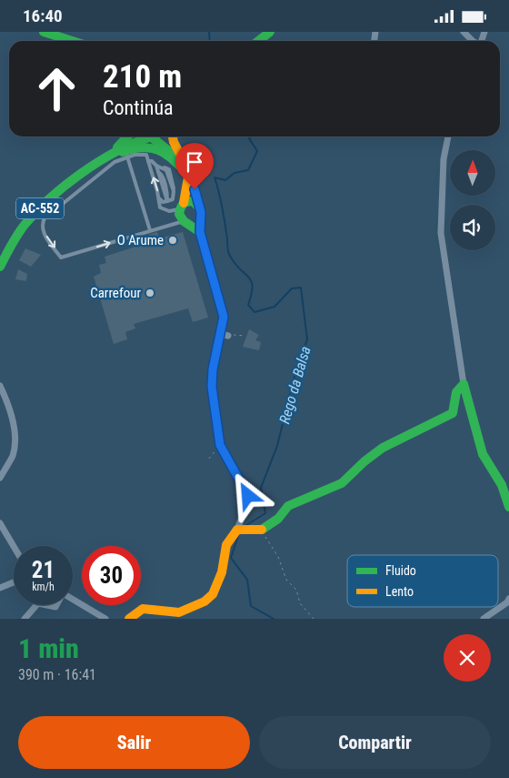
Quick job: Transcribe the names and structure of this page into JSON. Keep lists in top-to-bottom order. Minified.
{"streets":{"street":["AC-552"]},"water":["Rego da Balsa"],"places":["O Arume","Carrefour"],"legend":["Fluido","Lento"],"north":"top","page":{"status":"16:40","turn":["210 m","Continúa"],"speed":"21 km/h","limit":"30","heading":["1 min","390 m · 16:41"],"buttons":["Salir","Compartir"]}}
